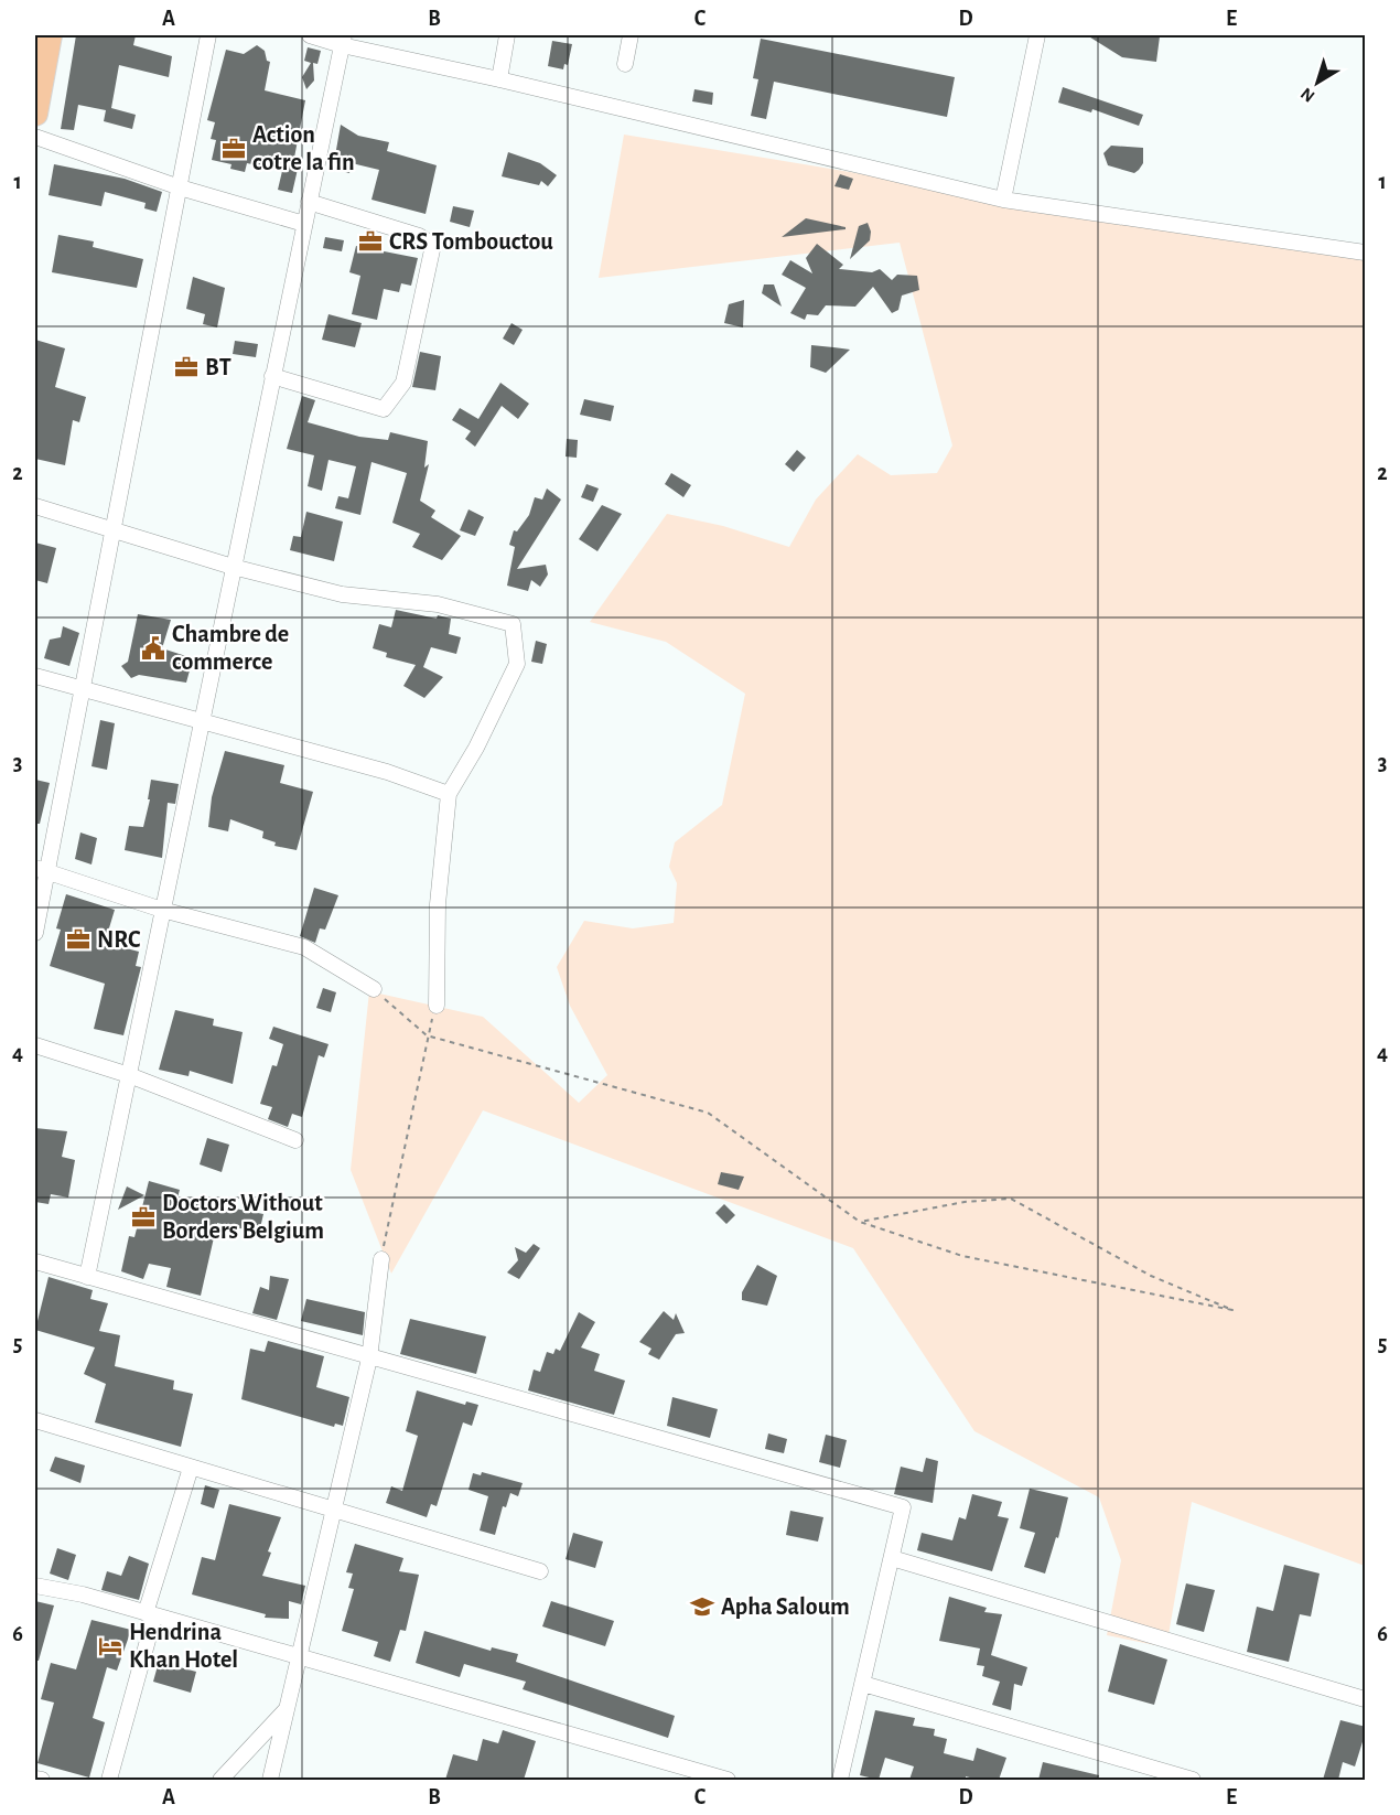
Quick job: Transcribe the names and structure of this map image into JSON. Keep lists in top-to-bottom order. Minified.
{"places":{"office":["Action cotre la fin","CRS Tombouctou","BT","NRC","Doctors Without Borders Belgium"],"public building":["Chambre de commerce"],"school or university":["Apha Saloum"],"hotel":["Hendrina Khan Hotel"]},"north":"bottom left","grid":{"columns":["A","B","C","D","E"],"rows":["1","2","3","4","5","6"]}}
